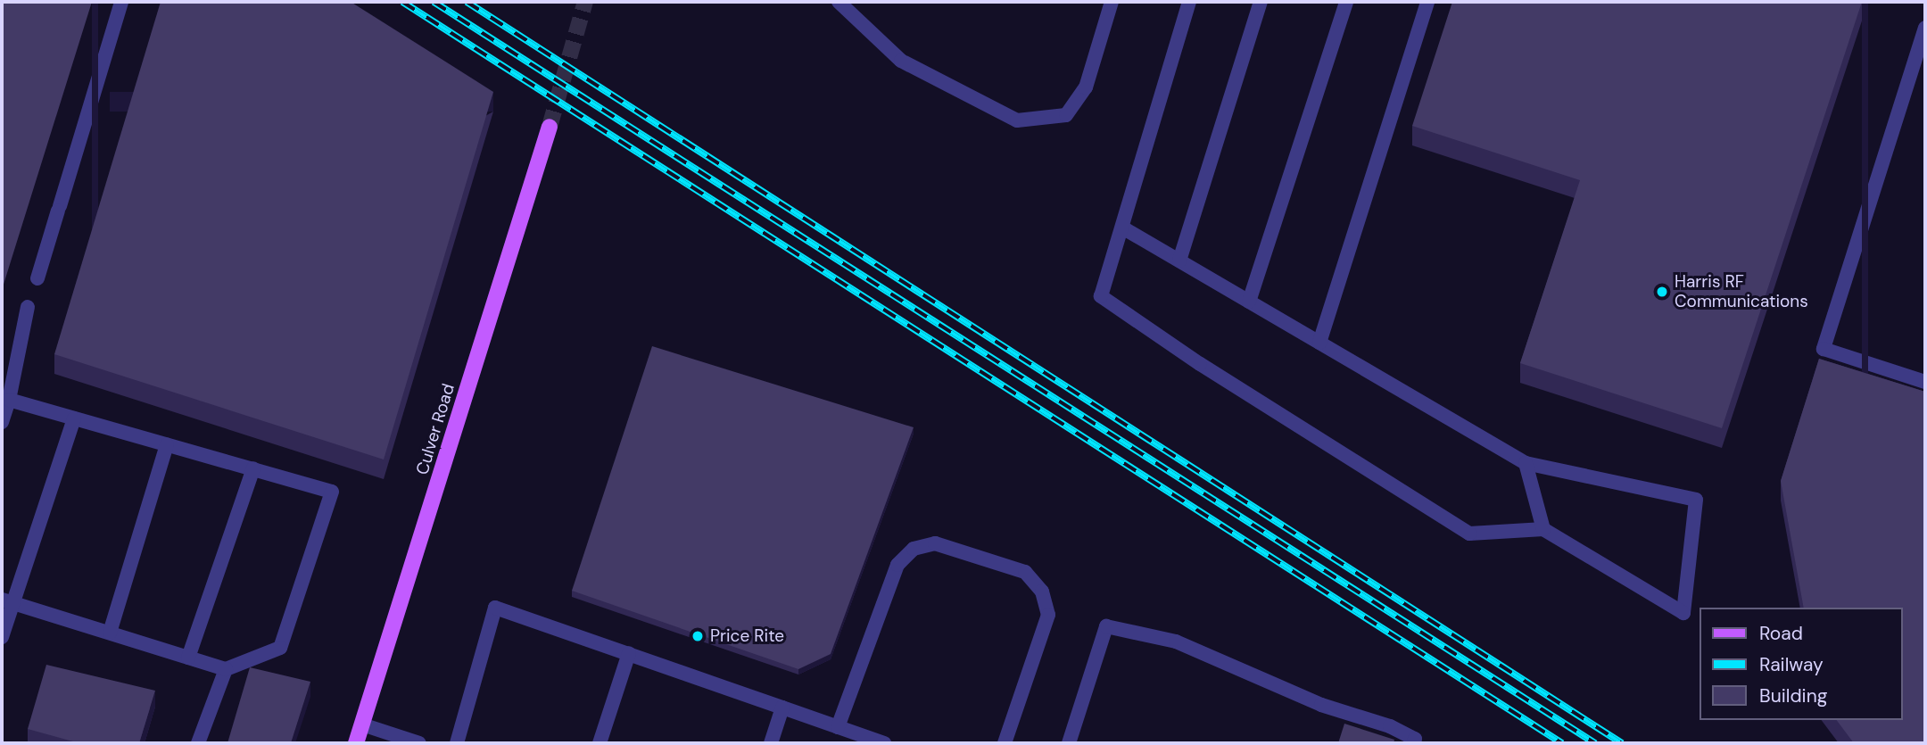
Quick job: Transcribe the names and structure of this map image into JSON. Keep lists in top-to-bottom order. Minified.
{"streets":{"main road":["Culver Road"]},"places":["Harris RF Communications","Price Rite"],"legend":["Road","Railway","Building"]}
